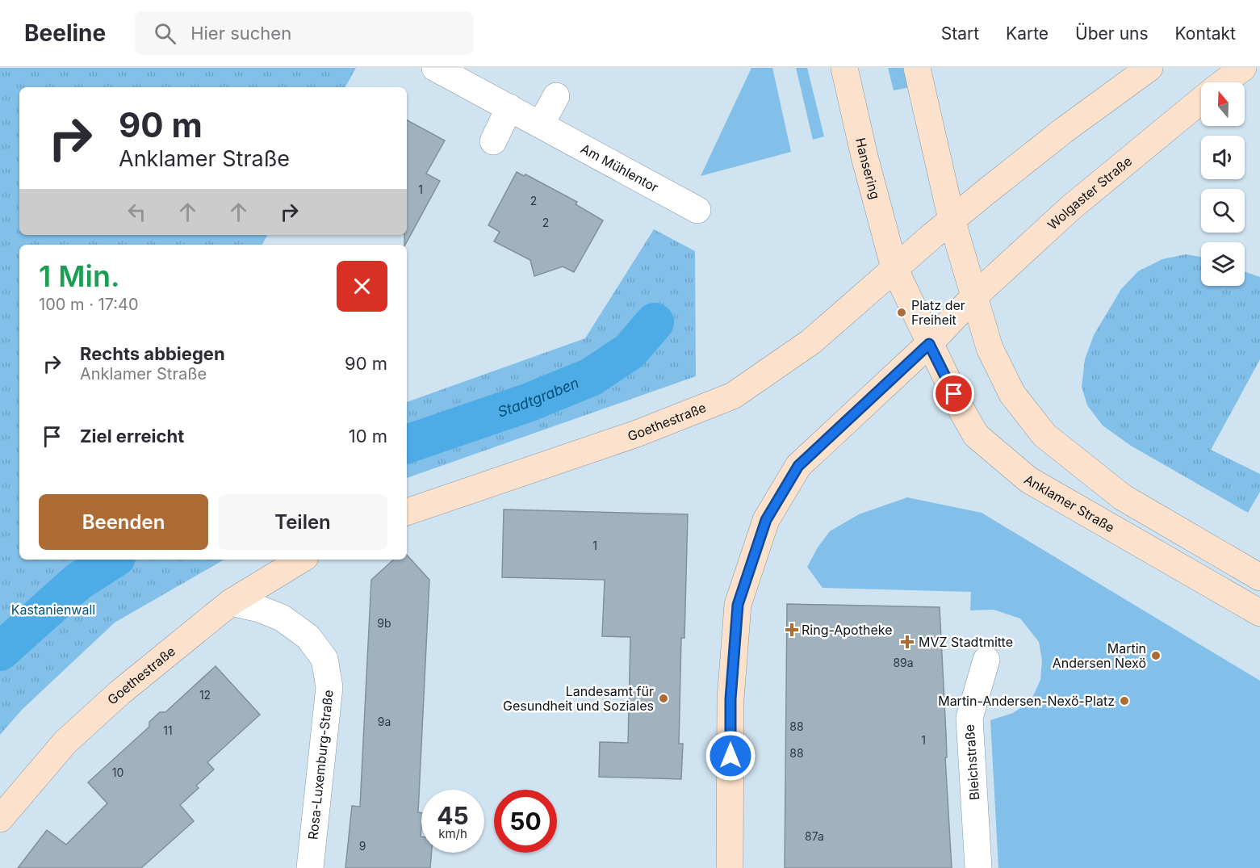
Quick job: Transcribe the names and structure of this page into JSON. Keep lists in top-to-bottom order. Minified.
{"streets":{"main road":["Hansering","Wolgaster Straße","Goethestraße","Anklamer Straße"],"street":["Am Mühlentor","Bleichstraße","Rosa-Luxemburg-Straße"]},"crossings":[["Hansering","Wolgaster Straße"],["Hansering","Goethestraße"],["Hansering","Anklamer Straße"],["Wolgaster Straße","Anklamer Straße"],["Goethestraße","Rosa-Luxemburg-Straße"]],"water":["Stadtgraben"],"parks":["Kastanienwall"],"places":{"other":["Platz der Freiheit","Martin Andersen Nexö","Landesamt für Gesundheit und Soziales","Martin-Andersen-Nexö-Platz"],"health":["Ring-Apotheke","MVZ Stadtmitte"]},"house_numbers":["1","2","2","1","9b","89a","12","9a","88","11","1","88","10","87a","9"],"north":"top","page":{"header":"Beeline","search":"Hier suchen","nav":["Start","Karte","Über uns","Kontakt"],"turn":["90 m","Anklamer Straße"],"heading":["1 Min.","100 m · 17:40"],"list":[{"name":"Rechts abbiegen","note":"Anklamer Straße","value":"90 m"},{"name":"Ziel erreicht","value":"10 m"}],"buttons":["Beenden","Teilen"],"speed":"45 km/h","limit":"50"}}
